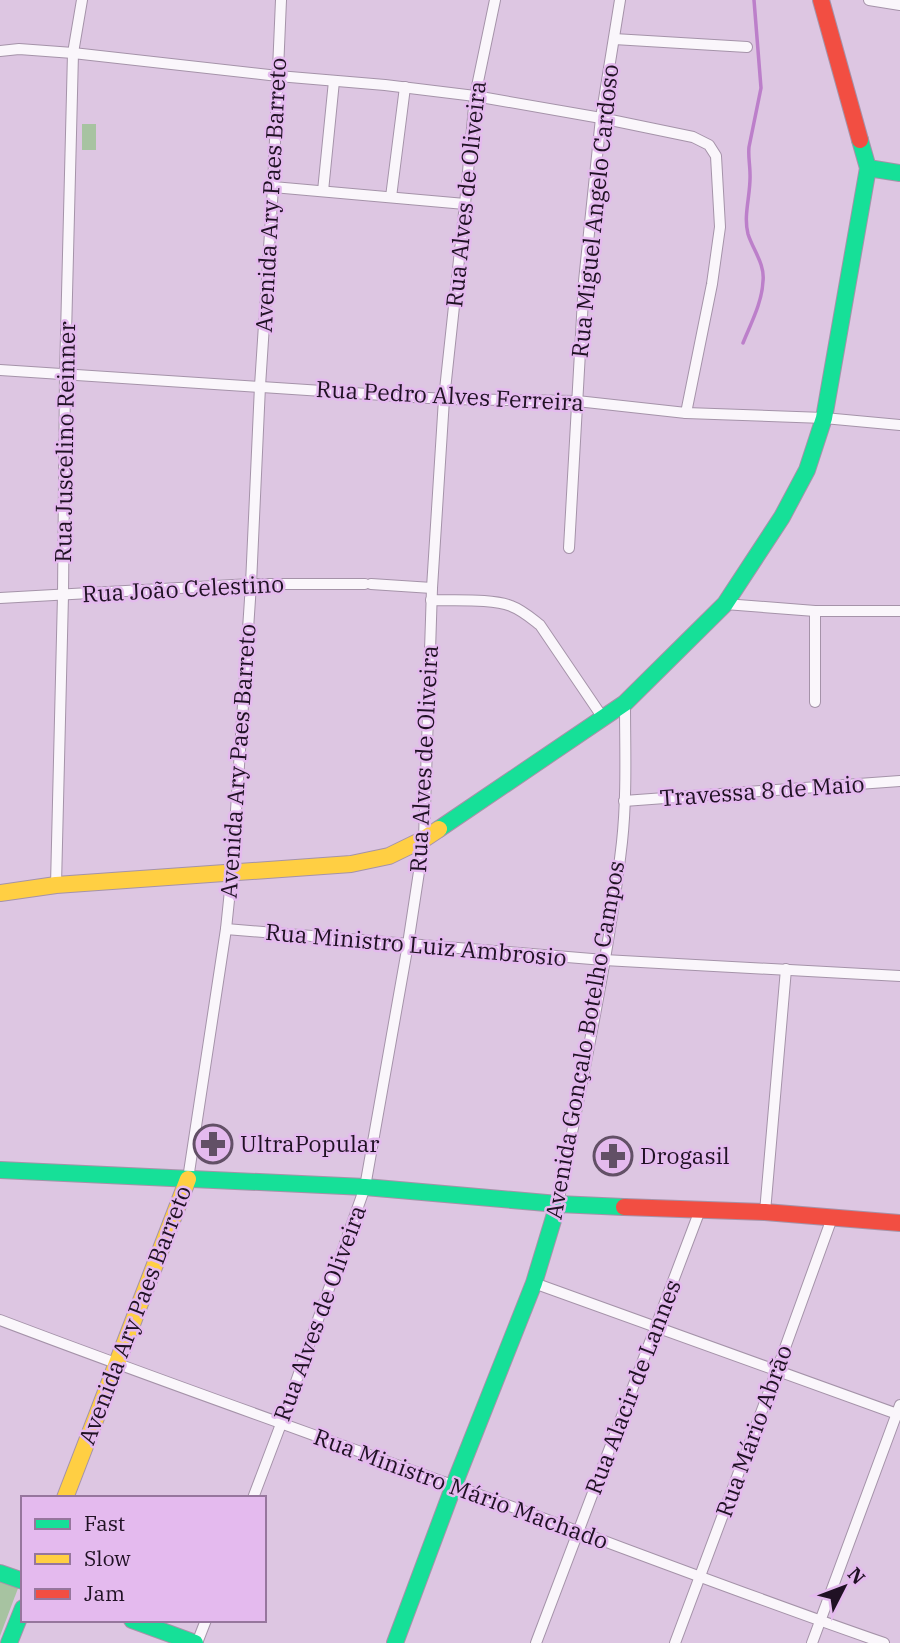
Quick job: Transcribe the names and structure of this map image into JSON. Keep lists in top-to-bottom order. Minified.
{"streets":{"street":["Rua Alves de Oliveira","Avenida Ary Paes Barreto","Rua Miguel Angelo Cardoso","Rua Pedro Alves Ferreira","Rua Juscelino Reinner","Rua João Celestino","Travessa 8 de Maio","Rua Ministro Luiz Ambrosio","Avenida Gonçalo Botelho Campos","Rua Alacir de Lannes","Rua Mário Abrão","Rua Ministro Mário Machado"]},"crossings":[["Rua Alves de Oliveira","Rua Pedro Alves Ferreira"],["Rua Alves de Oliveira","Rua João Celestino"],["Rua Alves de Oliveira","Rua Ministro Luiz Ambrosio"],["Rua Alves de Oliveira","Rua Ministro Mário Machado"],["Avenida Ary Paes Barreto","Rua Pedro Alves Ferreira"],["Avenida Ary Paes Barreto","Rua João Celestino"],["Avenida Ary Paes Barreto","Rua Ministro Luiz Ambrosio"],["Avenida Ary Paes Barreto","Rua Ministro Mário Machado"],["Rua Miguel Angelo Cardoso","Rua Pedro Alves Ferreira"],["Rua Pedro Alves Ferreira","Rua Juscelino Reinner"],["Rua Juscelino Reinner","Rua João Celestino"],["Travessa 8 de Maio","Avenida Gonçalo Botelho Campos"],["Rua Ministro Luiz Ambrosio","Avenida Gonçalo Botelho Campos"],["Avenida Gonçalo Botelho Campos","Rua Ministro Mário Machado"],["Rua Alacir de Lannes","Rua Ministro Mário Machado"],["Rua Mário Abrão","Rua Ministro Mário Machado"]],"places":{"pharmacy":["UltraPopular","Drogasil"]},"legend":["Fast","Slow","Jam"],"north":"top right"}
